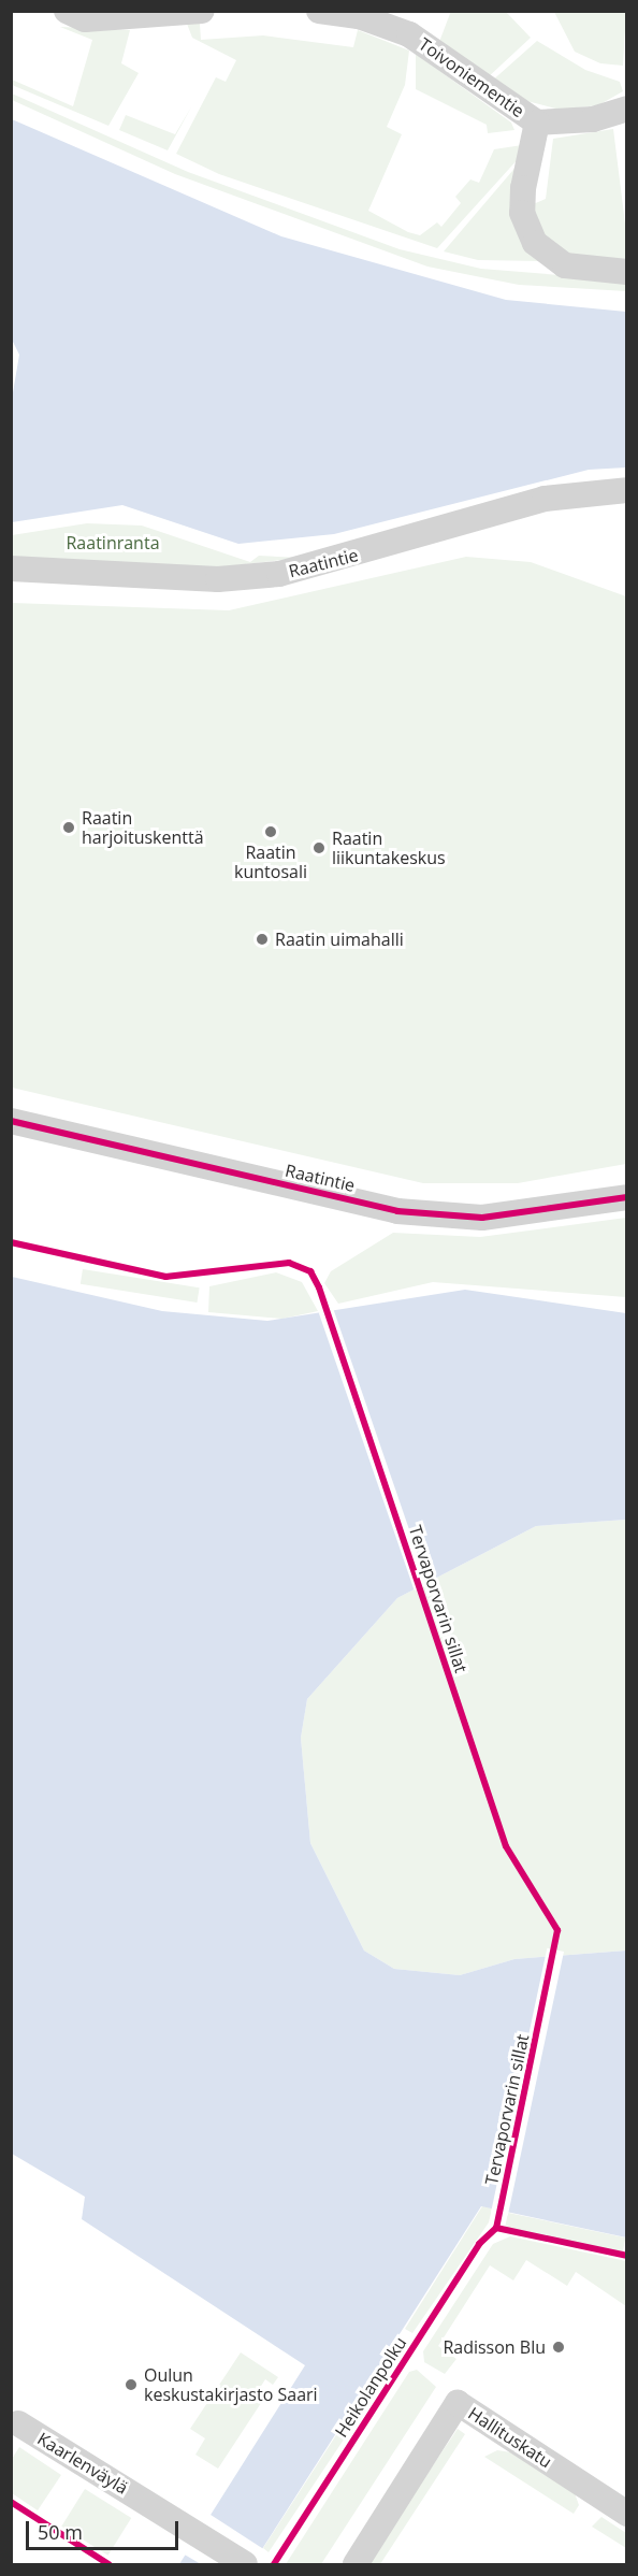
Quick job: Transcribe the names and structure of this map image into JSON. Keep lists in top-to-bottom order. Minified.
{"streets":{"street":["Toivoniementie","Raatintie","Hallituskatu","Kaarlenväylä"],"cycle path":["Tervaporvarin sillat","Heikolanpolku"]},"parks":["Raatinranta"],"places":["Raatin harjoituskenttä","Raatin kuntosali","Raatin liikuntakeskus","Raatin uimahalli","Radisson Blu","Oulun keskustakirjasto Saari"],"scale_bar":"50 m"}
